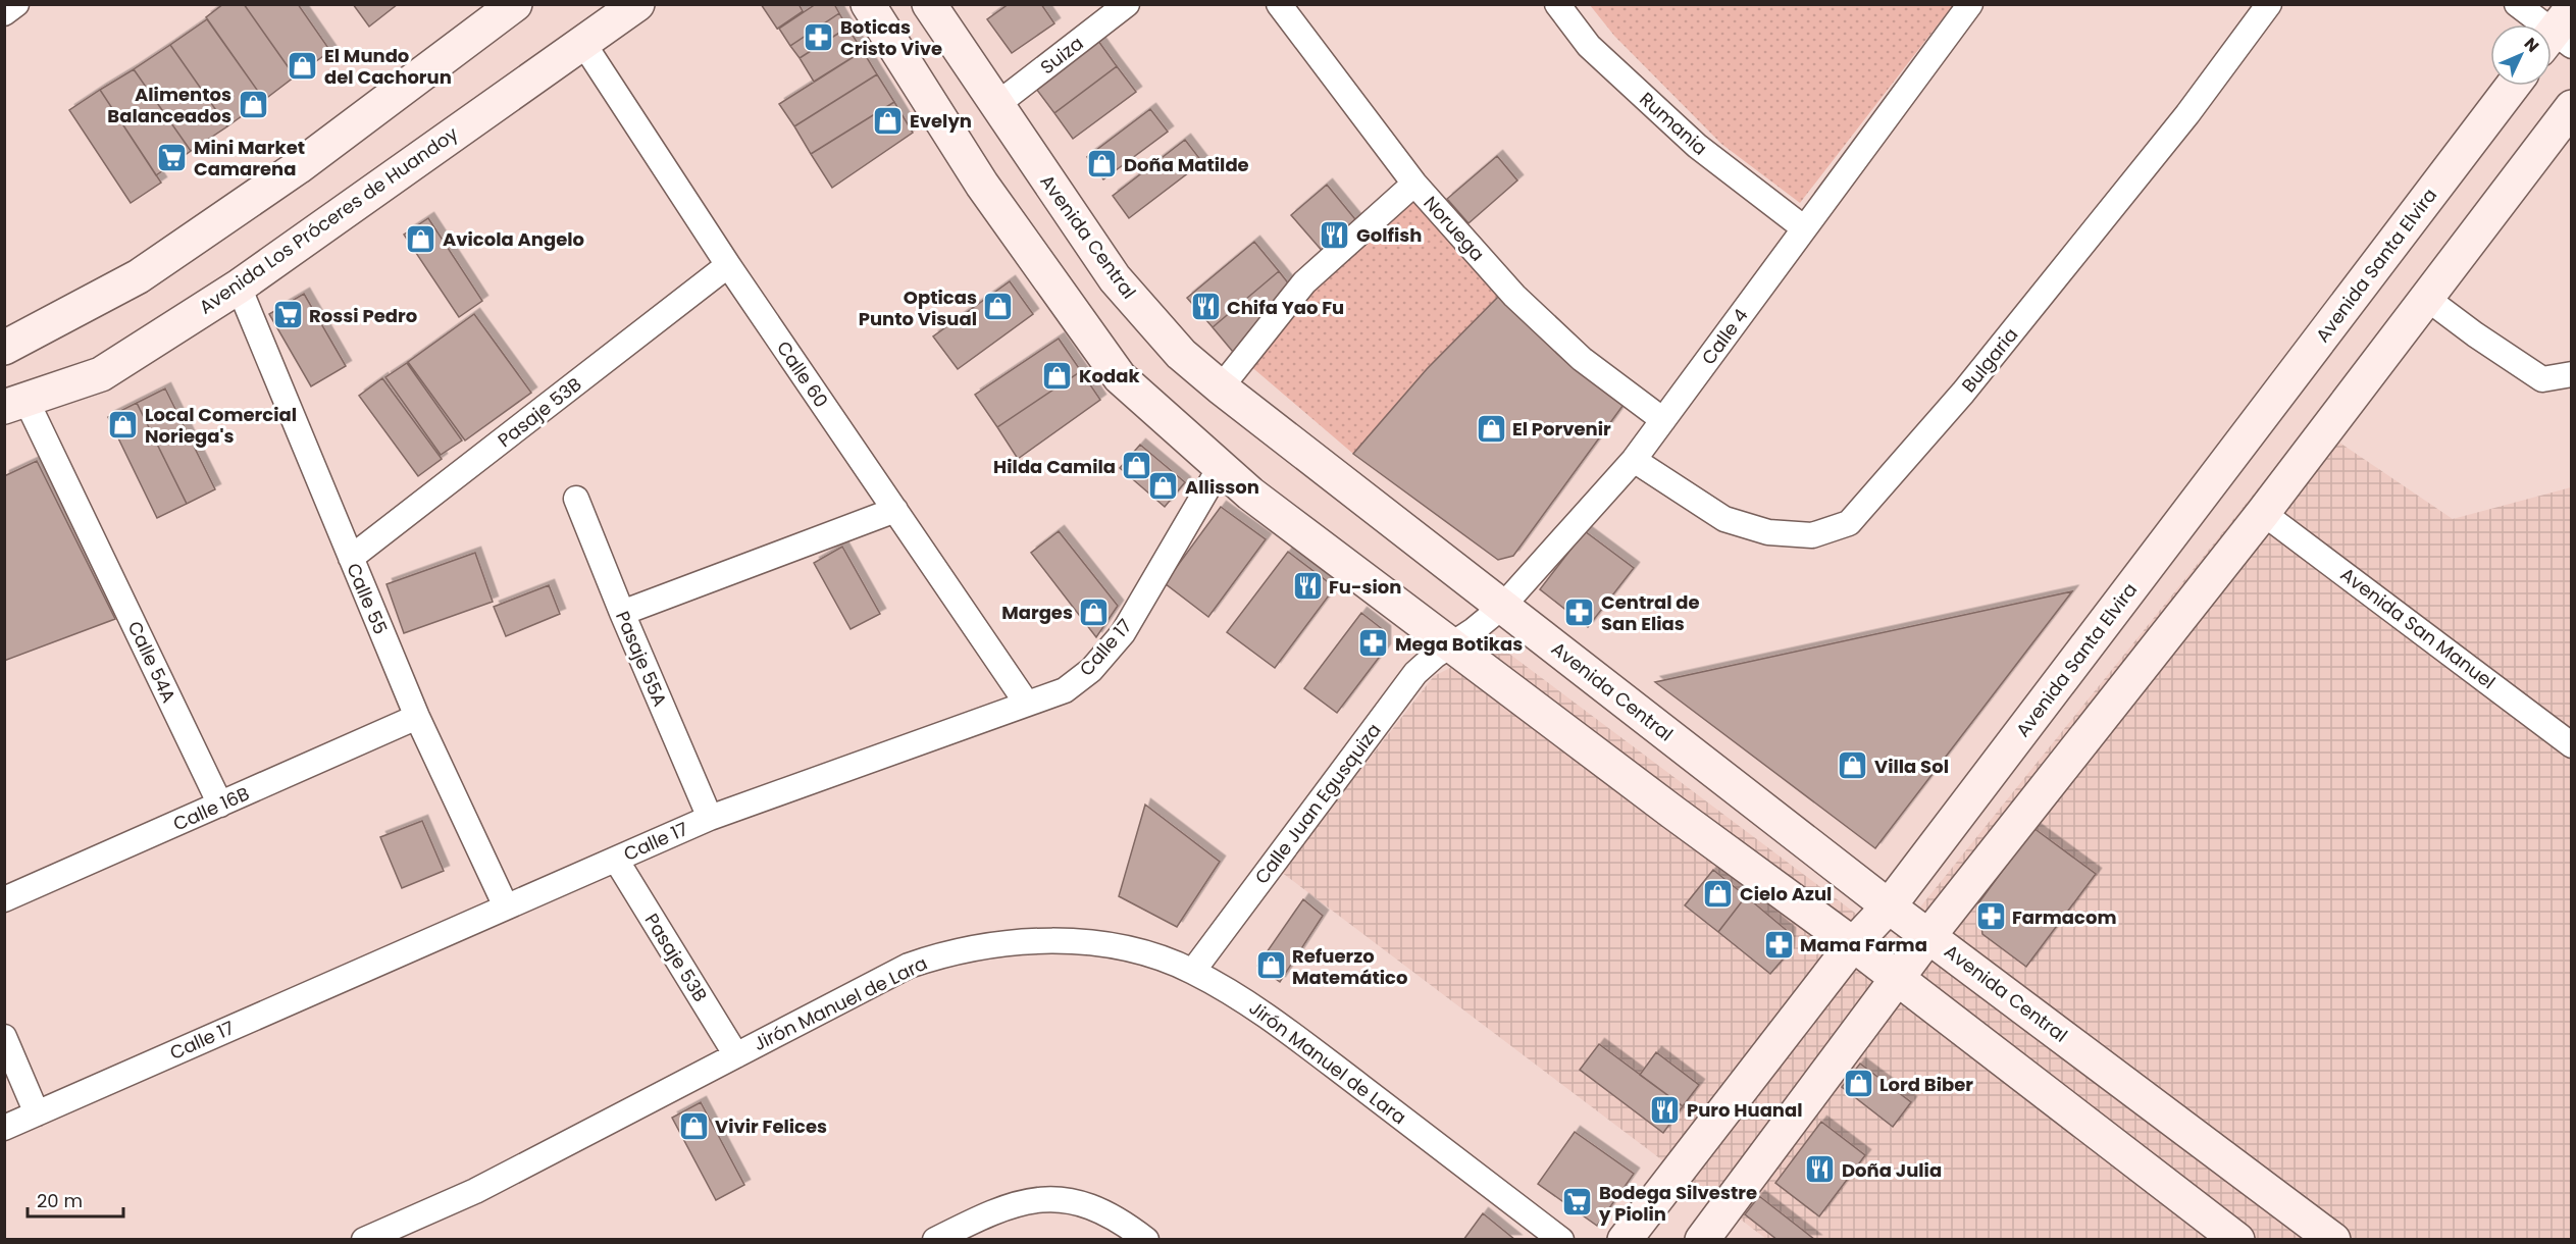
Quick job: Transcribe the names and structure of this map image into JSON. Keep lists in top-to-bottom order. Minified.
{"streets":{"main road":["Avenida Los Próceres de Huandoy","Avenida Central","Avenida Santa Elvira"],"street":["Suiza","Rumania","Noruega","Calle 4","Bulgaria","Calle 60","Pasaje 53B","Calle 55","Avenida San Manuel","Calle 17","Pasaje 55A","Calle 54A","Calle Juan Egusquiza","Calle 16B","Jirón Manuel de Lara"]},"crossings":[["Suiza","Avenida Central"],["Rumania","Calle 4"],["Avenida Los Próceres de Huandoy","Calle 60"],["Avenida Los Próceres de Huandoy","Calle 55"],["Avenida Los Próceres de Huandoy","Calle 54A"],["Noruega","Calle 4"],["Avenida Central","Avenida Santa Elvira"],["Avenida Central","Calle 4"],["Calle 4","Bulgaria"],["Calle 4","Calle Juan Egusquiza"],["Calle 60","Pasaje 53B"],["Calle 60","Calle 17"],["Pasaje 53B","Calle 55"],["Pasaje 53B","Calle 17"],["Pasaje 53B","Jirón Manuel de Lara"],["Calle 55","Calle 17"],["Calle 55","Calle 16B"],["Calle 17","Pasaje 55A"],["Calle 54A","Calle 16B"],["Calle Juan Egusquiza","Jirón Manuel de Lara"]],"places":{"pharmacy":["Boticas Cristo Vive","Central de San Elias","Mega Botikas","Farmacom","Mama Farma"],"shop":["El Mundo del Cachorun","Alimentos Balanceados","Evelyn","Doña Matilde","Avicola Angelo","Opticas Punto Visual","Kodak","Local Comercial Noriega's","El Porvenir","Hilda Camila","Allisson","Marges","Villa Sol","Cielo Azul","Refuerzo Matemático","Lord Biber","Vivir Felices"],"supermarket":["Mini Market Camarena","Rossi Pedro","Bodega Silvestre y Piolin"],"restaurant":["Golfish","Chifa Yao Fu","Fu-sion","Puro Huanal","Doña Julia"]},"scale_bar":"20 m","north":"top right"}
